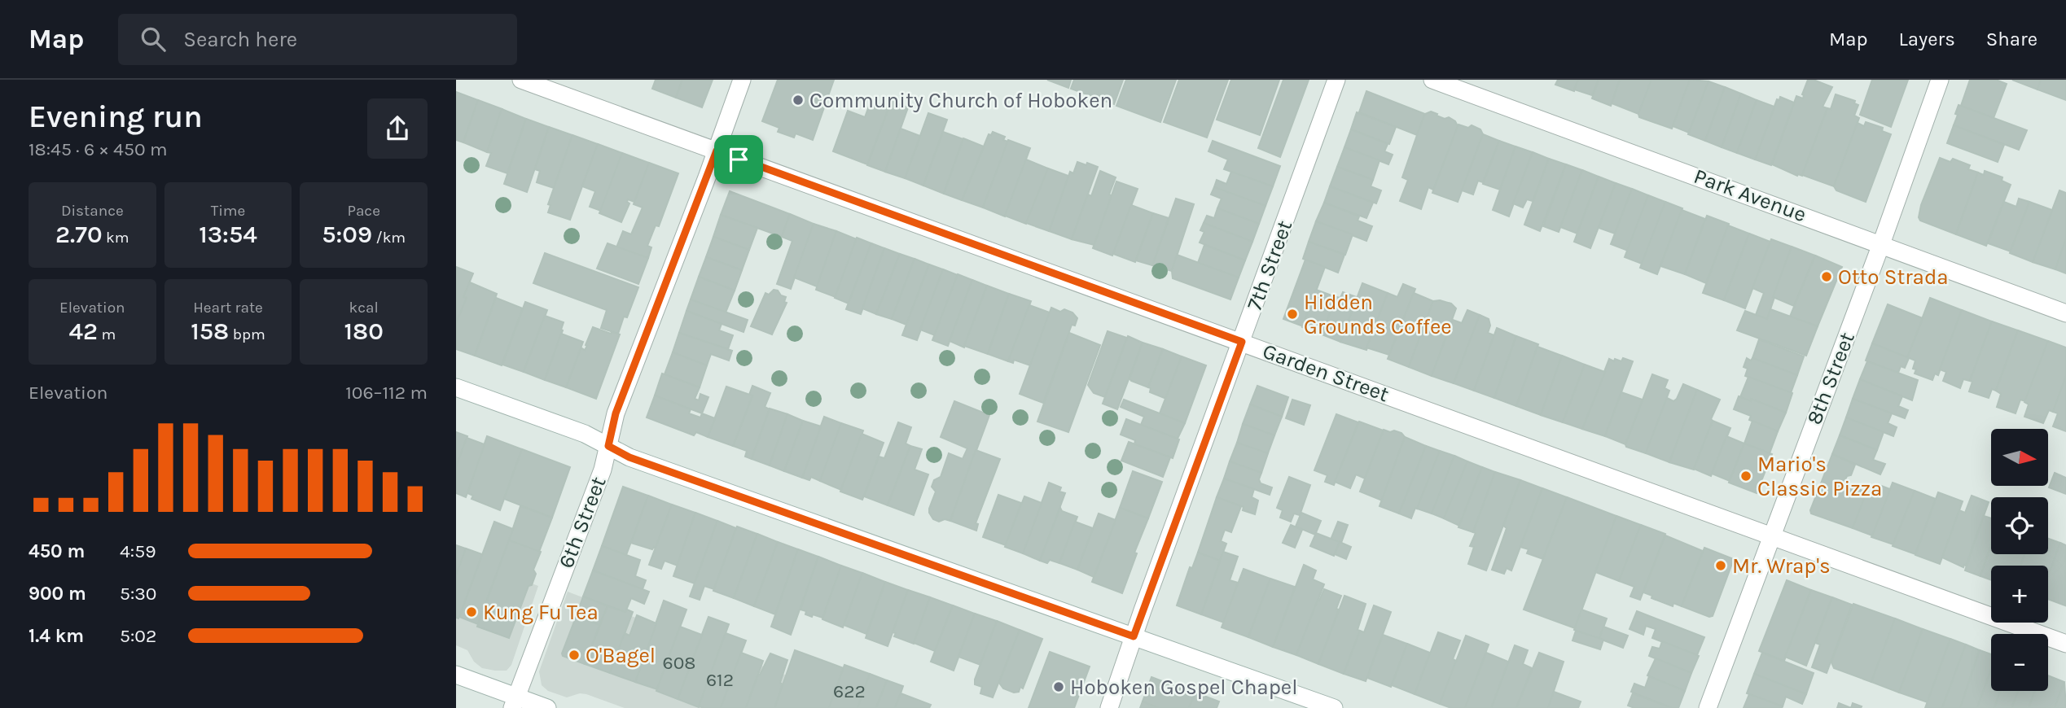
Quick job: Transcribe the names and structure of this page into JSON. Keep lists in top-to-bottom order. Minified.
{"streets":{"street":["Park Avenue","7th Street","Garden Street","8th Street","6th Street"]},"crossings":[["Park Avenue","8th Street"],["7th Street","Garden Street"],["Garden Street","8th Street"],["Garden Street","6th Street"]],"places":["Community Church of Hoboken","Otto Strada","Hidden Grounds Coffee","Mario's Classic Pizza","Mr. Wrap's","Kung Fu Tea","O'Bagel","Hoboken Gospel Chapel"],"house_numbers":["608","612","622"],"north":"right","page":{"header":"Map","search":"Search here","nav":["Map","Layers","Share"],"heading":["Evening run","18:45 · 6 × 450 m"],"stats":[["Distance","2.70 km"],["Time","13:54"],["Pace","5:09 /km"],["Elevation","42 m"],["Heart rate","158 bpm"],["kcal","180"]],"chart":["Elevation","106–112 m"],"map_buttons":["+","−"],"list":[{"name":"450 m","note":"4:59"},{"name":"900 m","note":"5:30"},{"name":"1.4 km","note":"5:02"}]}}
